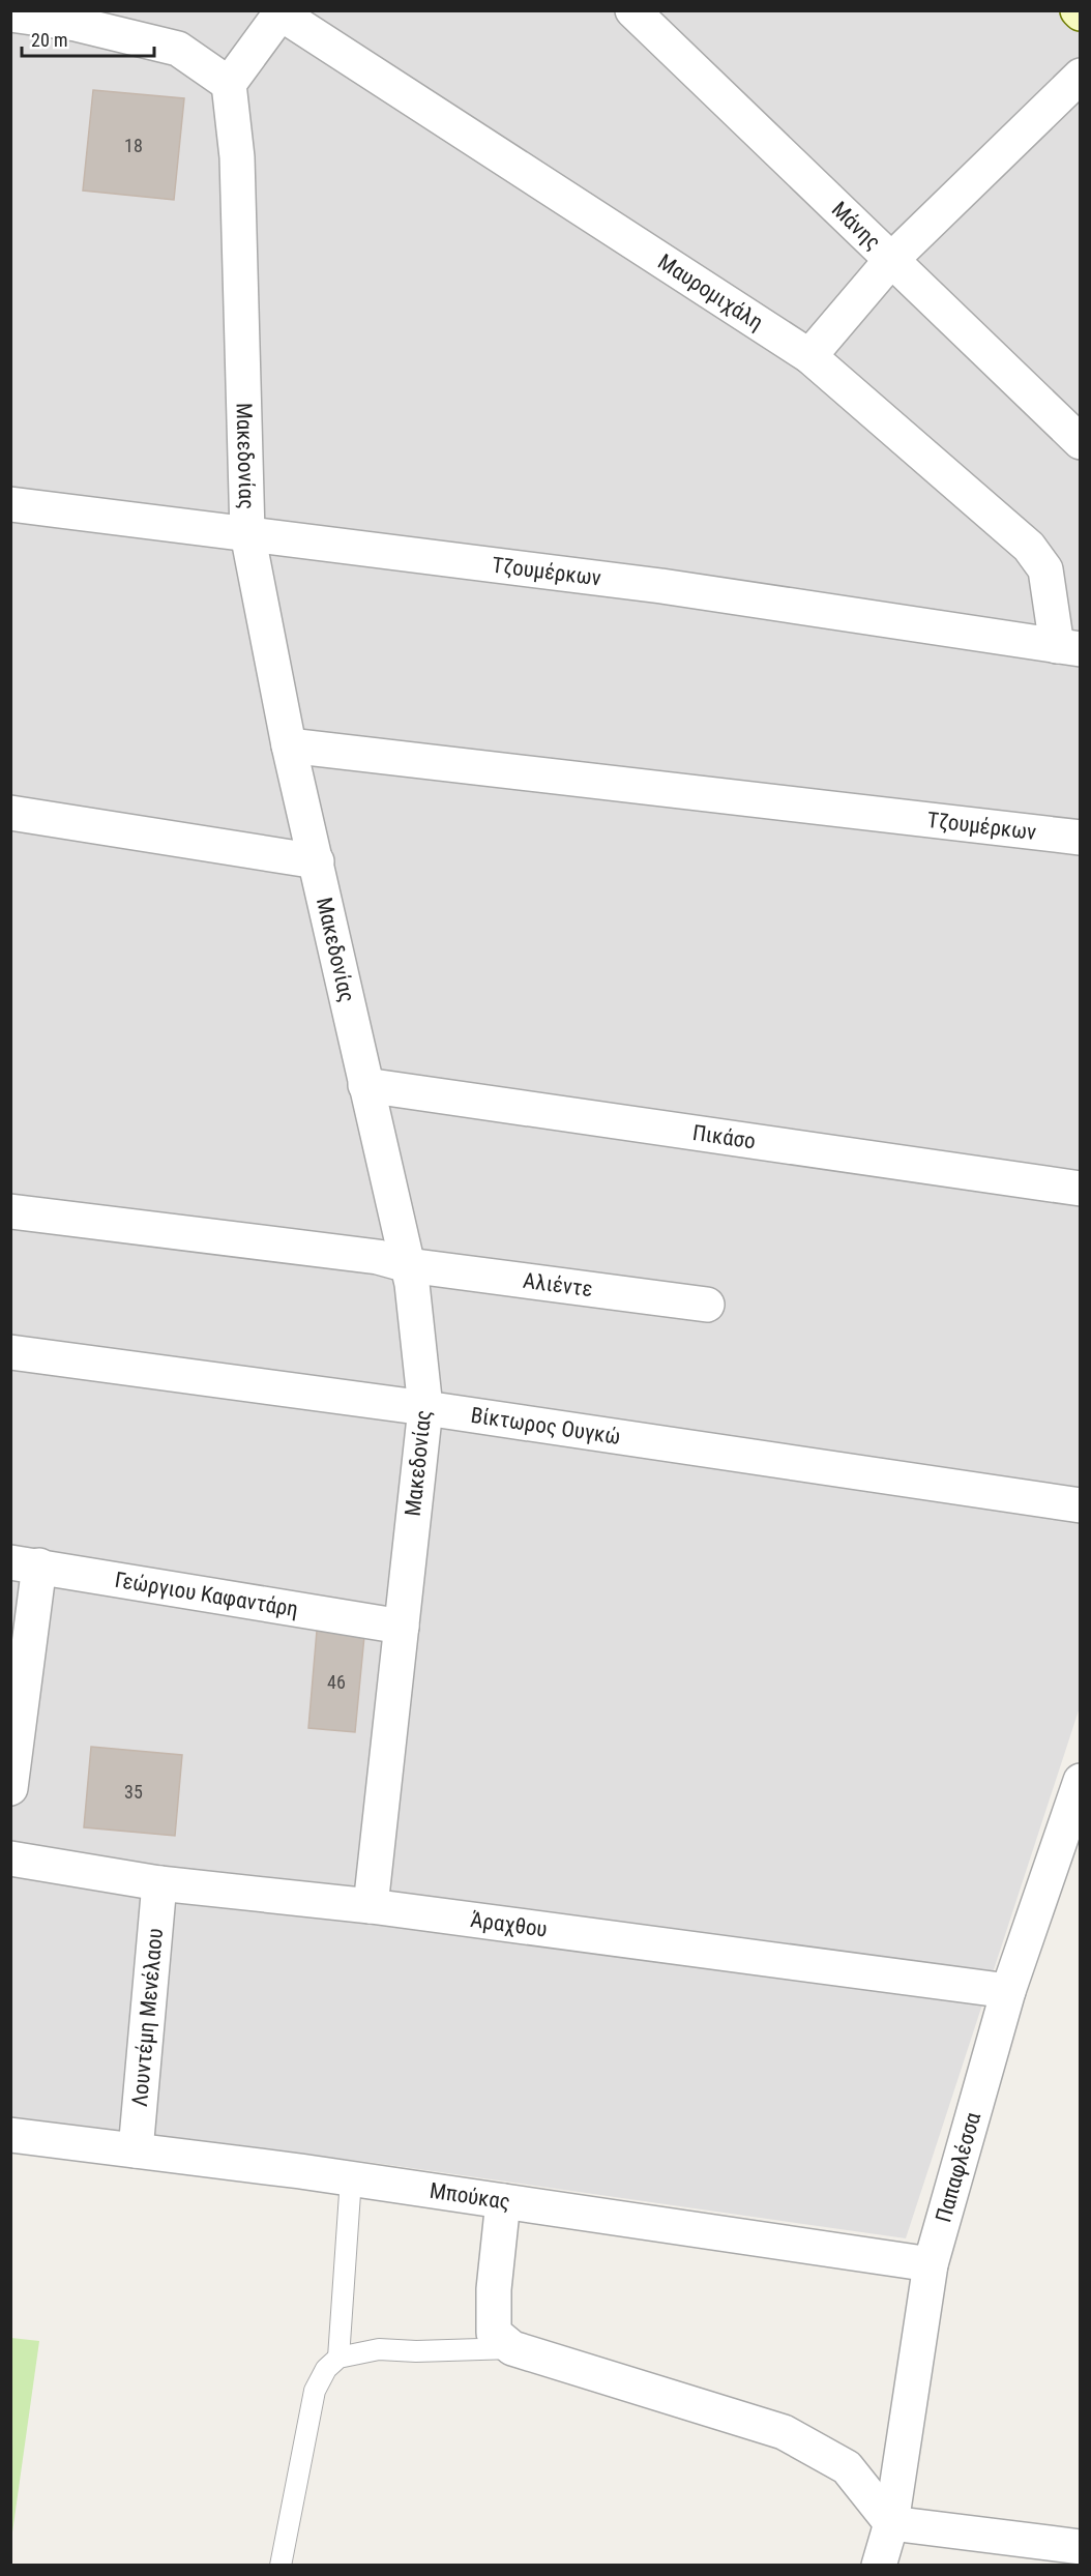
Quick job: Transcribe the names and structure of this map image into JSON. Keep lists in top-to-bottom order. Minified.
{"streets":{"street":["Μάνης","Μαυρομιχάλη","Μακεδονίας","Τζουμέρκων","Πικάσο","Αλιέντε","Βίκτωρος Ουγκώ","Γεώργιου Καφαντάρη","Άραχθου","Λουντέμη Μενέλαου","Παπαφλέσσα","Μπούκας"]},"crossings":[["Μαυρομιχάλη","Τζουμέρκων"],["Μακεδονίας","Τζουμέρκων"],["Μακεδονίας","Πικάσο"],["Μακεδονίας","Αλιέντε"],["Μακεδονίας","Βίκτωρος Ουγκώ"],["Μακεδονίας","Γεώργιου Καφαντάρη"],["Μακεδονίας","Άραχθου"],["Άραχθου","Λουντέμη Μενέλαου"],["Άραχθου","Παπαφλέσσα"],["Λουντέμη Μενέλαου","Μπούκας"],["Παπαφλέσσα","Μπούκας"]],"house_numbers":["18","46","35"],"scale_bar":"20 m"}
